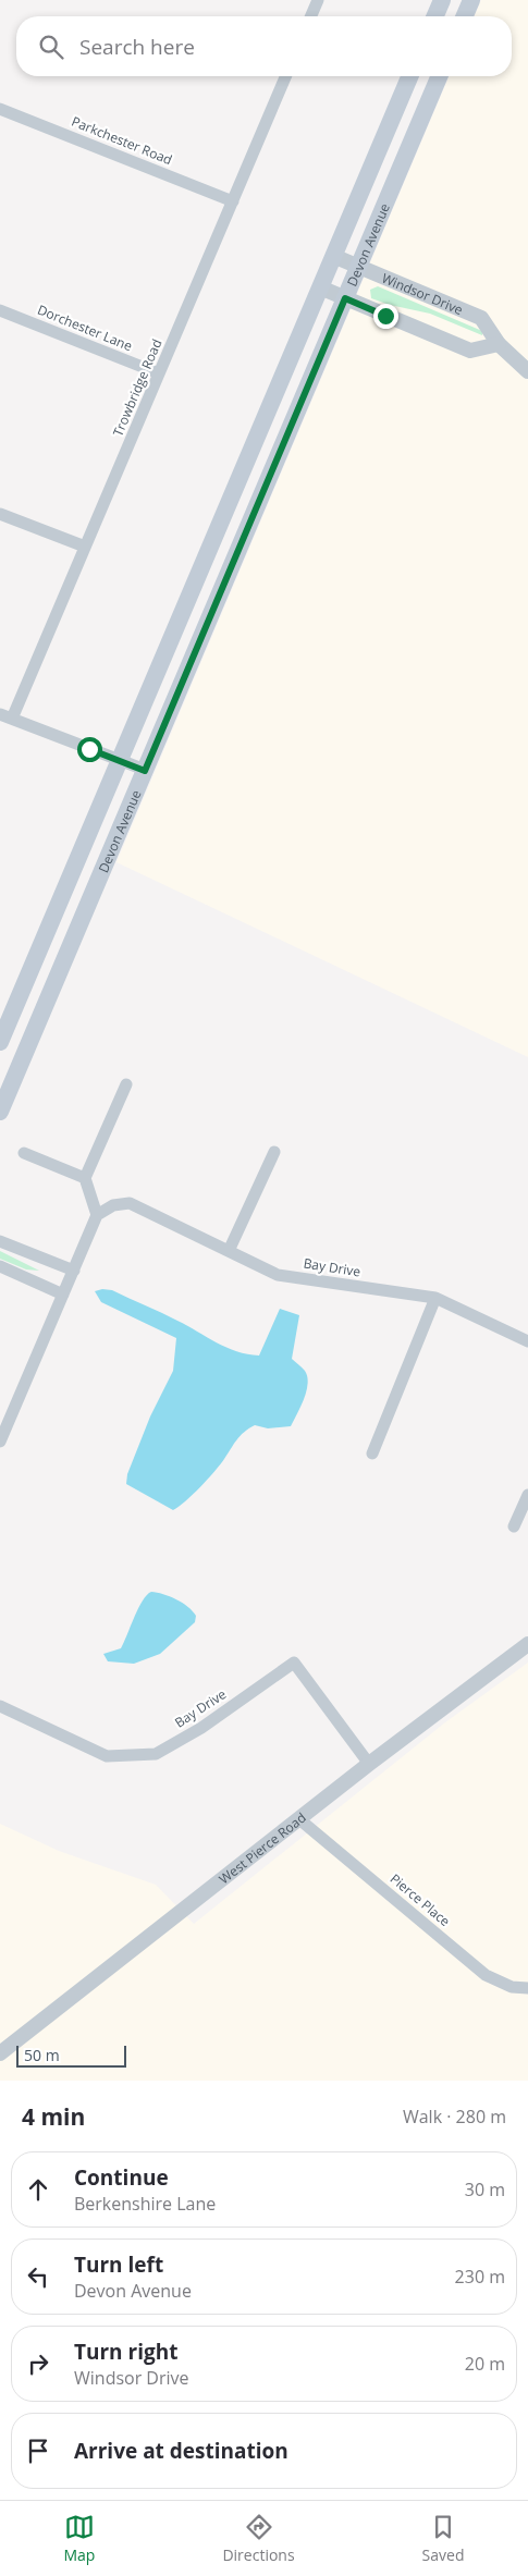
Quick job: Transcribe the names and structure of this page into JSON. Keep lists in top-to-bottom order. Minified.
{"streets":{"main road":["Devon Avenue"],"street":["Parkchester Road","Windsor Drive","Dorchester Lane","Trowbridge Road","Bay Drive","West Pierce Road","Pierce Place"]},"crossings":[["Parkchester Road","Trowbridge Road"],["Devon Avenue","Windsor Drive"],["Dorchester Lane","Trowbridge Road"],["Bay Drive","West Pierce Road"],["West Pierce Road","Pierce Place"]],"scale_bar":"50 m","page":{"search":"Search here","scale":"50 m","heading":["4 min","Walk · 280 m"],"list":[["Continue","Berkenshire Lane","30 m"],["Turn left","Devon Avenue","230 m"],["Turn right","Windsor Drive","20 m"],"Arrive at destination"],"nav":["Map","Directions","Saved"]}}
